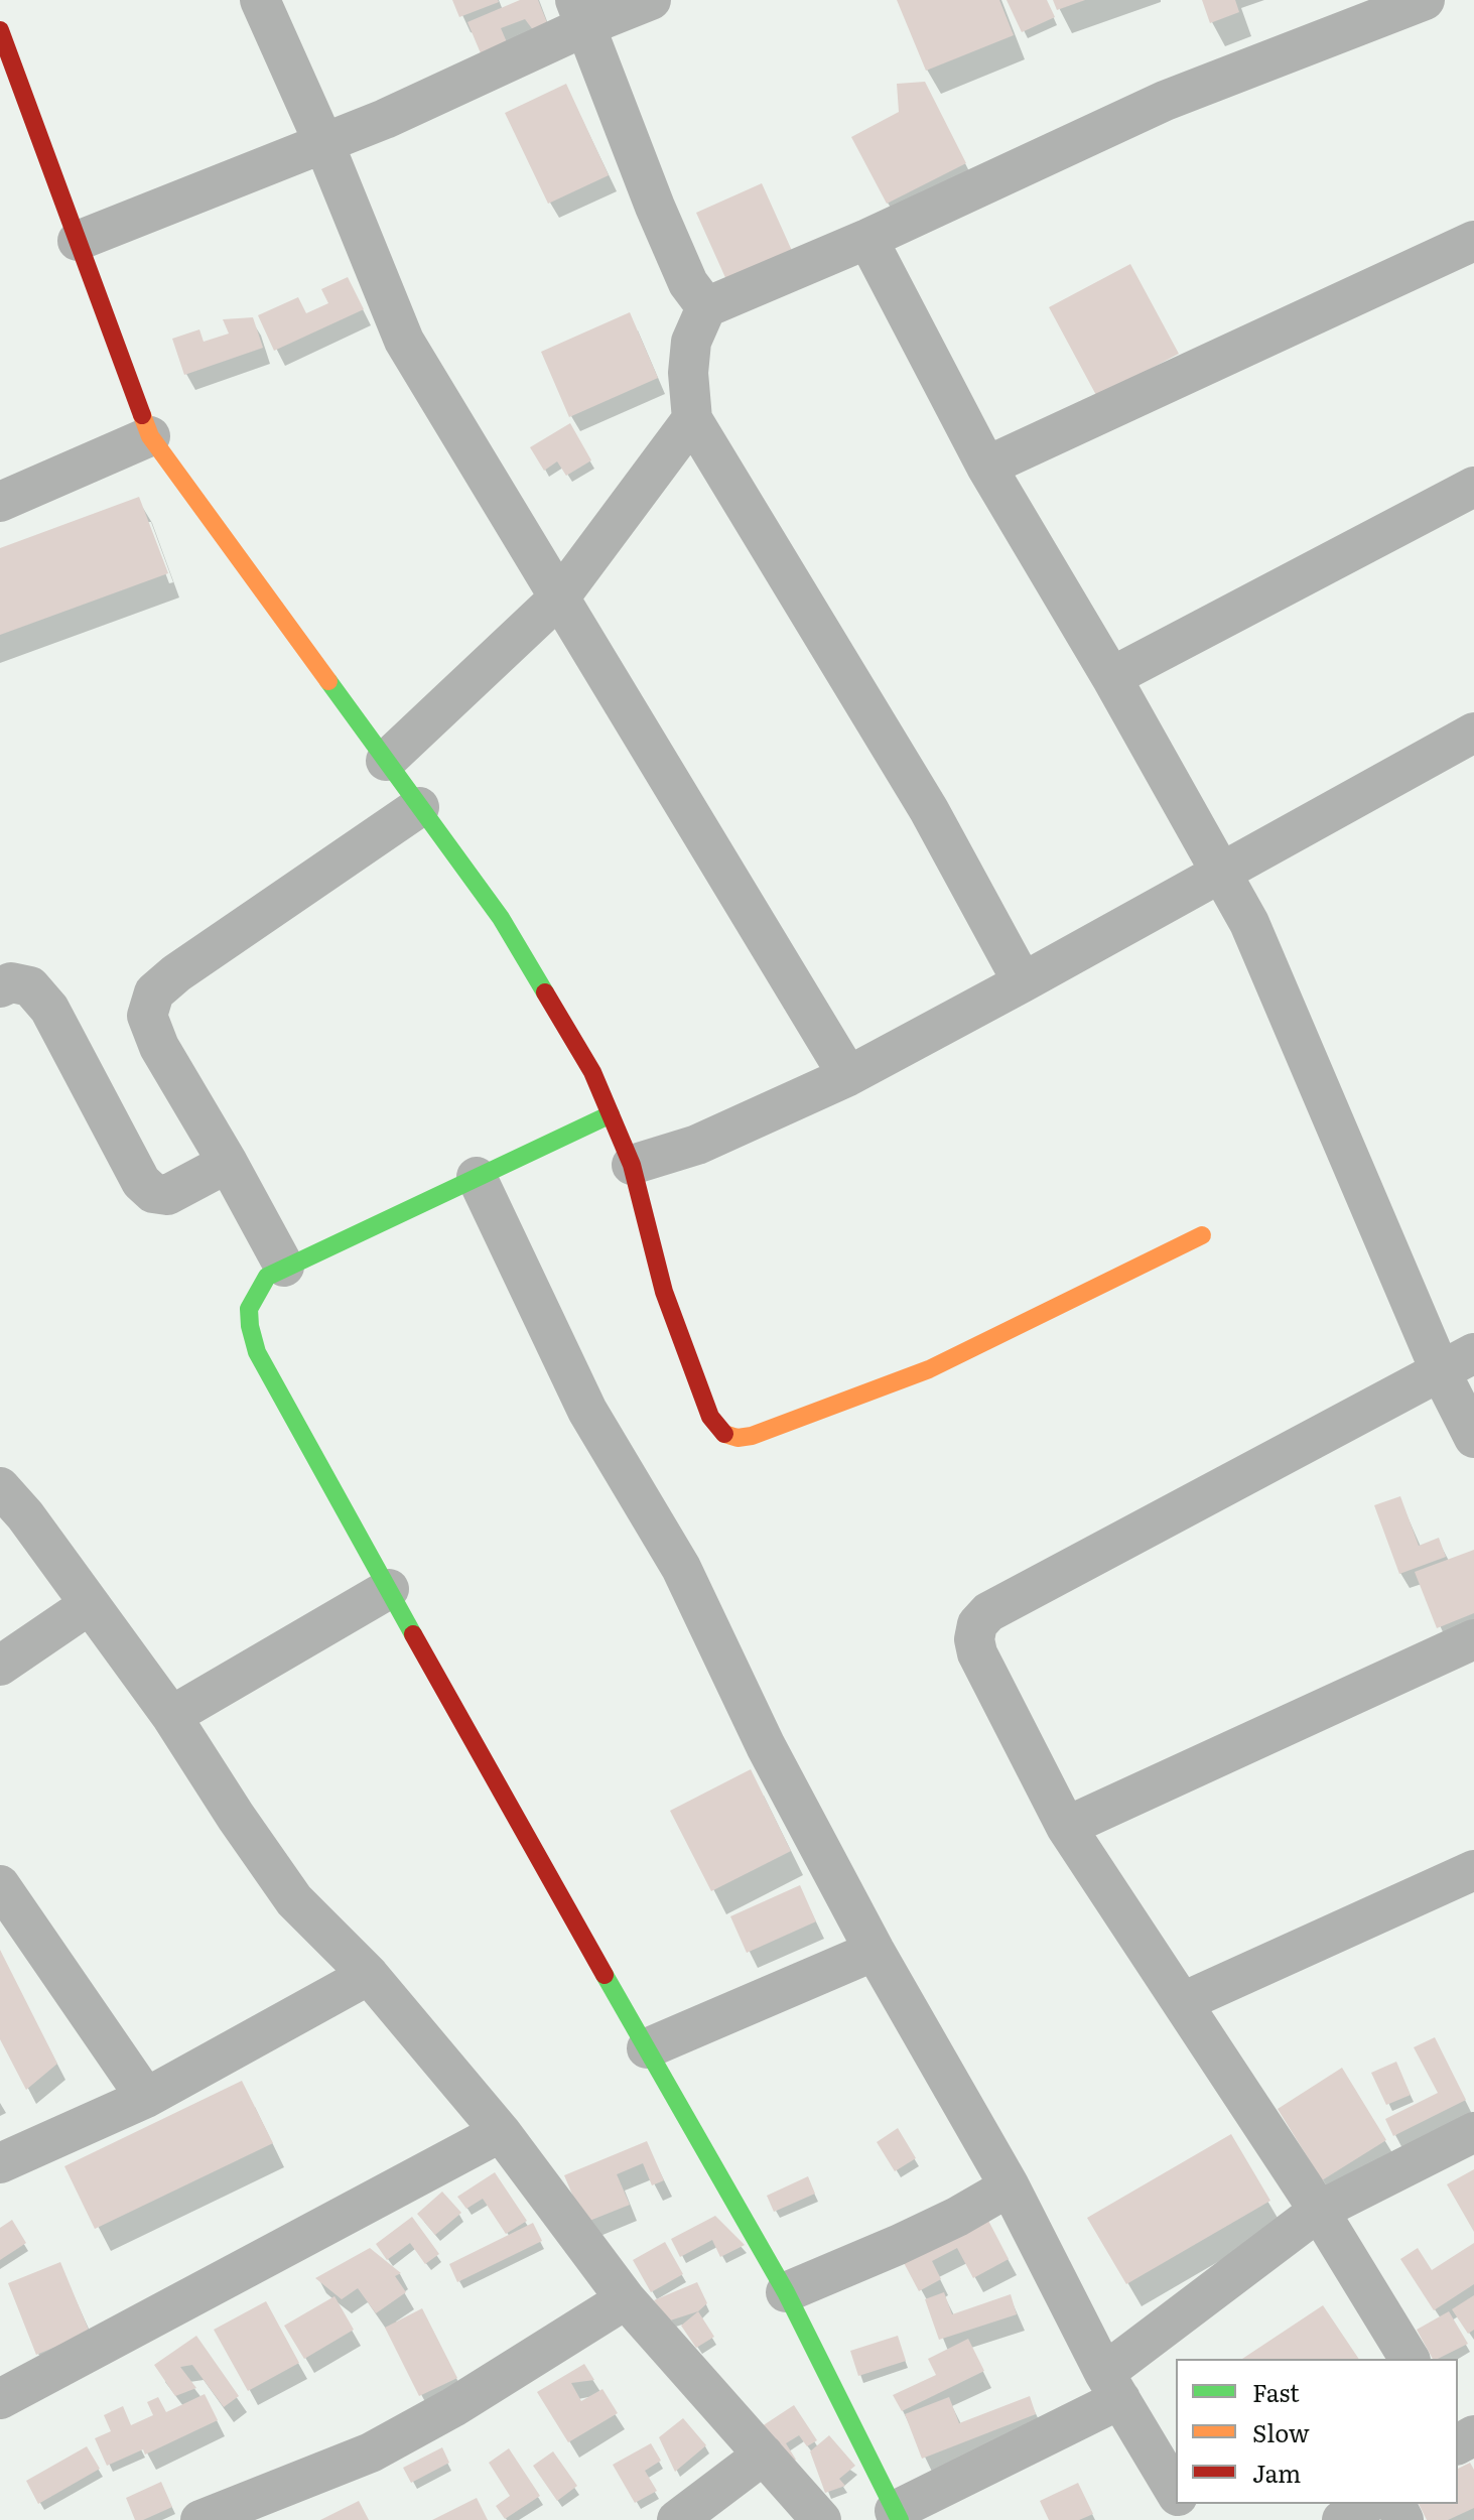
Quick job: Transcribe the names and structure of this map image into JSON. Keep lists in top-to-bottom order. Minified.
{"legend":["Fast","Slow","Jam"]}
